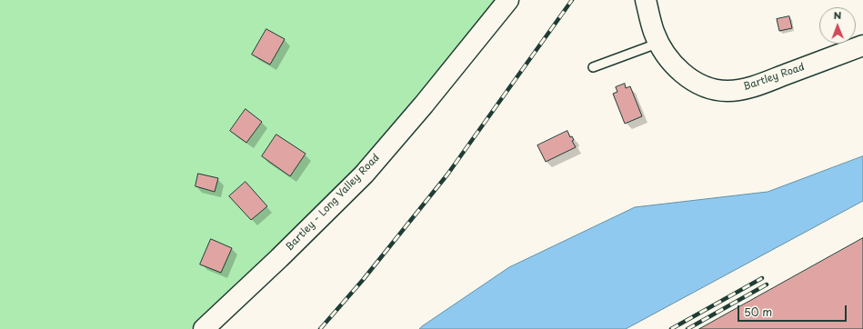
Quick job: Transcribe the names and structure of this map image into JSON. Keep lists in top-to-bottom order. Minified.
{"streets":{"main road":["Bartley Road","Bartley - Long Valley Road"]},"scale_bar":"50 m","north":"top"}
